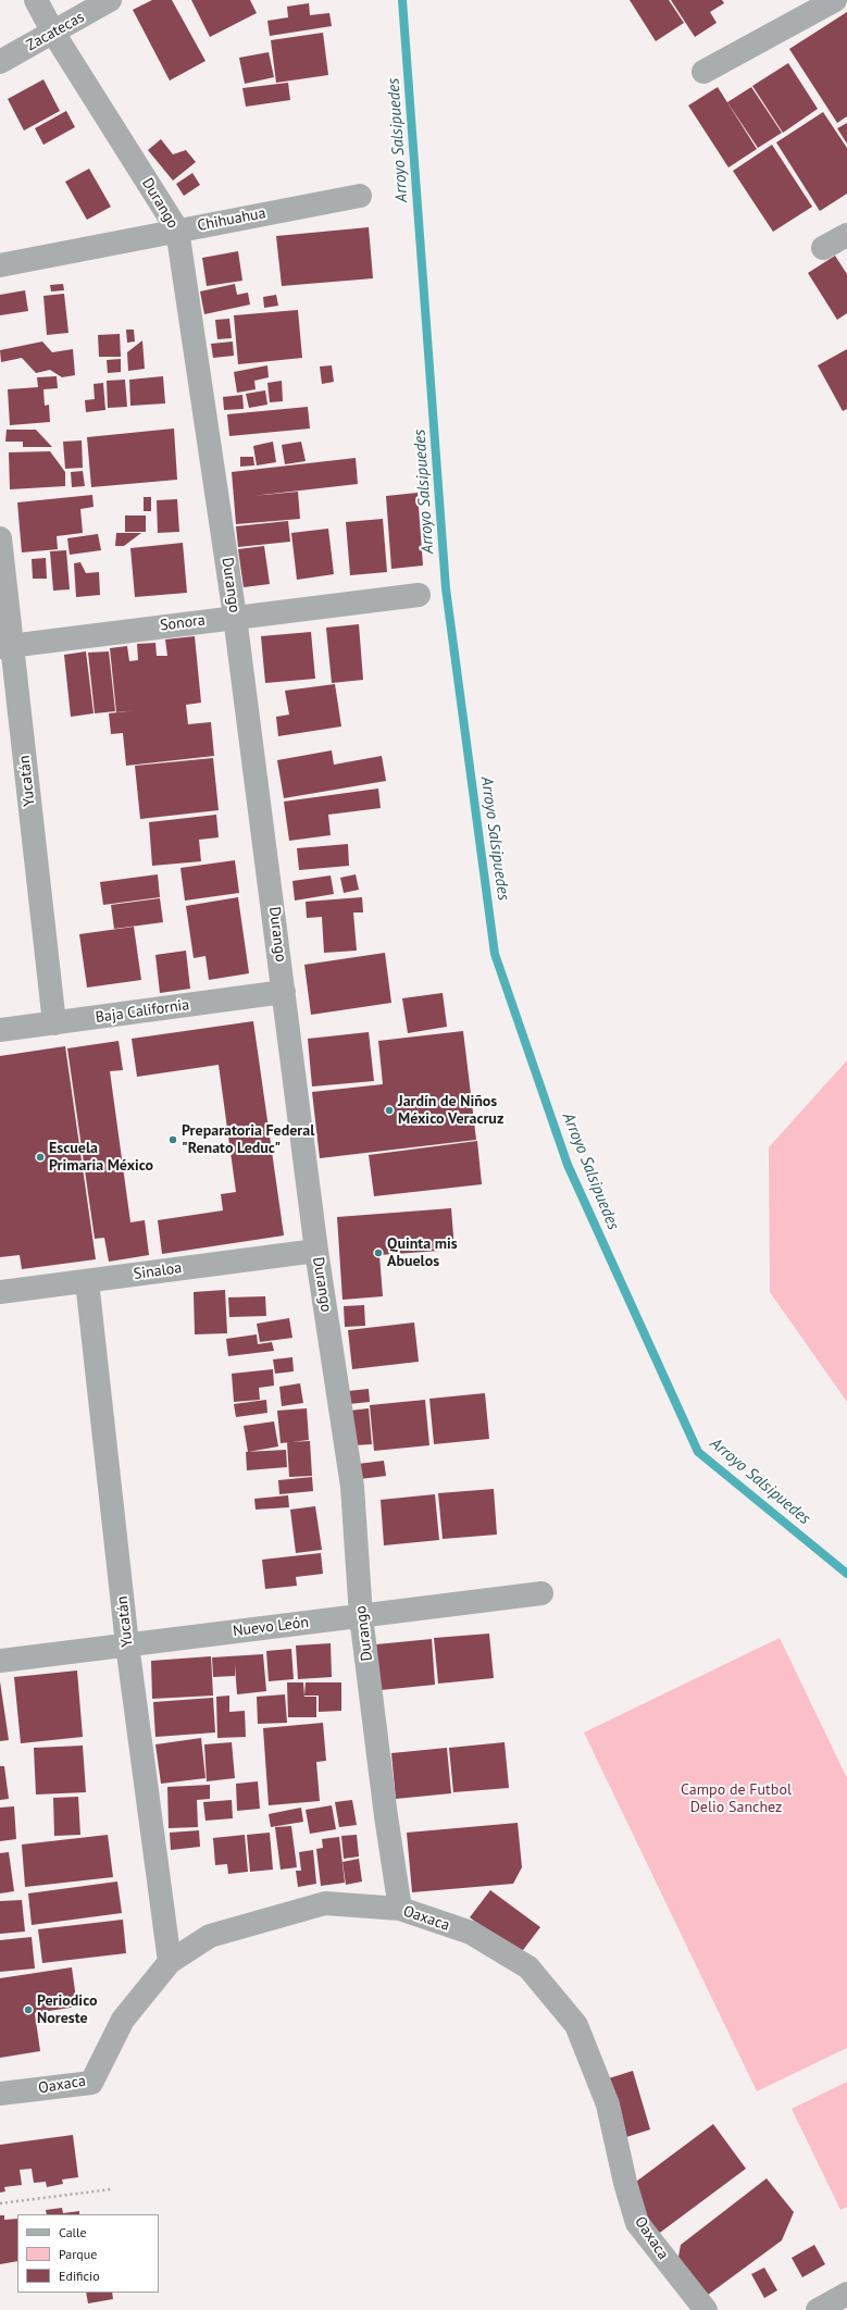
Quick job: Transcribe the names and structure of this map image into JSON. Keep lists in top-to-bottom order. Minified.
{"streets":{"street":["Zacatecas","Durango","Chihuahua","Sonora","Yucatán","Baja California","Sinaloa","Nuevo León","Oaxaca"]},"crossings":[["Zacatecas","Durango"],["Durango","Chihuahua"],["Durango","Sonora"],["Durango","Baja California"],["Durango","Sinaloa"],["Durango","Nuevo León"],["Durango","Oaxaca"],["Sonora","Yucatán"],["Yucatán","Baja California"],["Yucatán","Sinaloa"],["Yucatán","Nuevo León"],["Yucatán","Oaxaca"]],"water":["Arroyo Salsipuedes"],"parks":["Campo de Futbol Delio Sanchez"],"places":["Jardín de Niños México Veracruz","Preparatoria Federal \"Renato Leduc\"","Escuela Primaria México","Quinta mis Abuelos","Periodico Noreste"],"legend":["Calle","Parque","Edificio"]}
